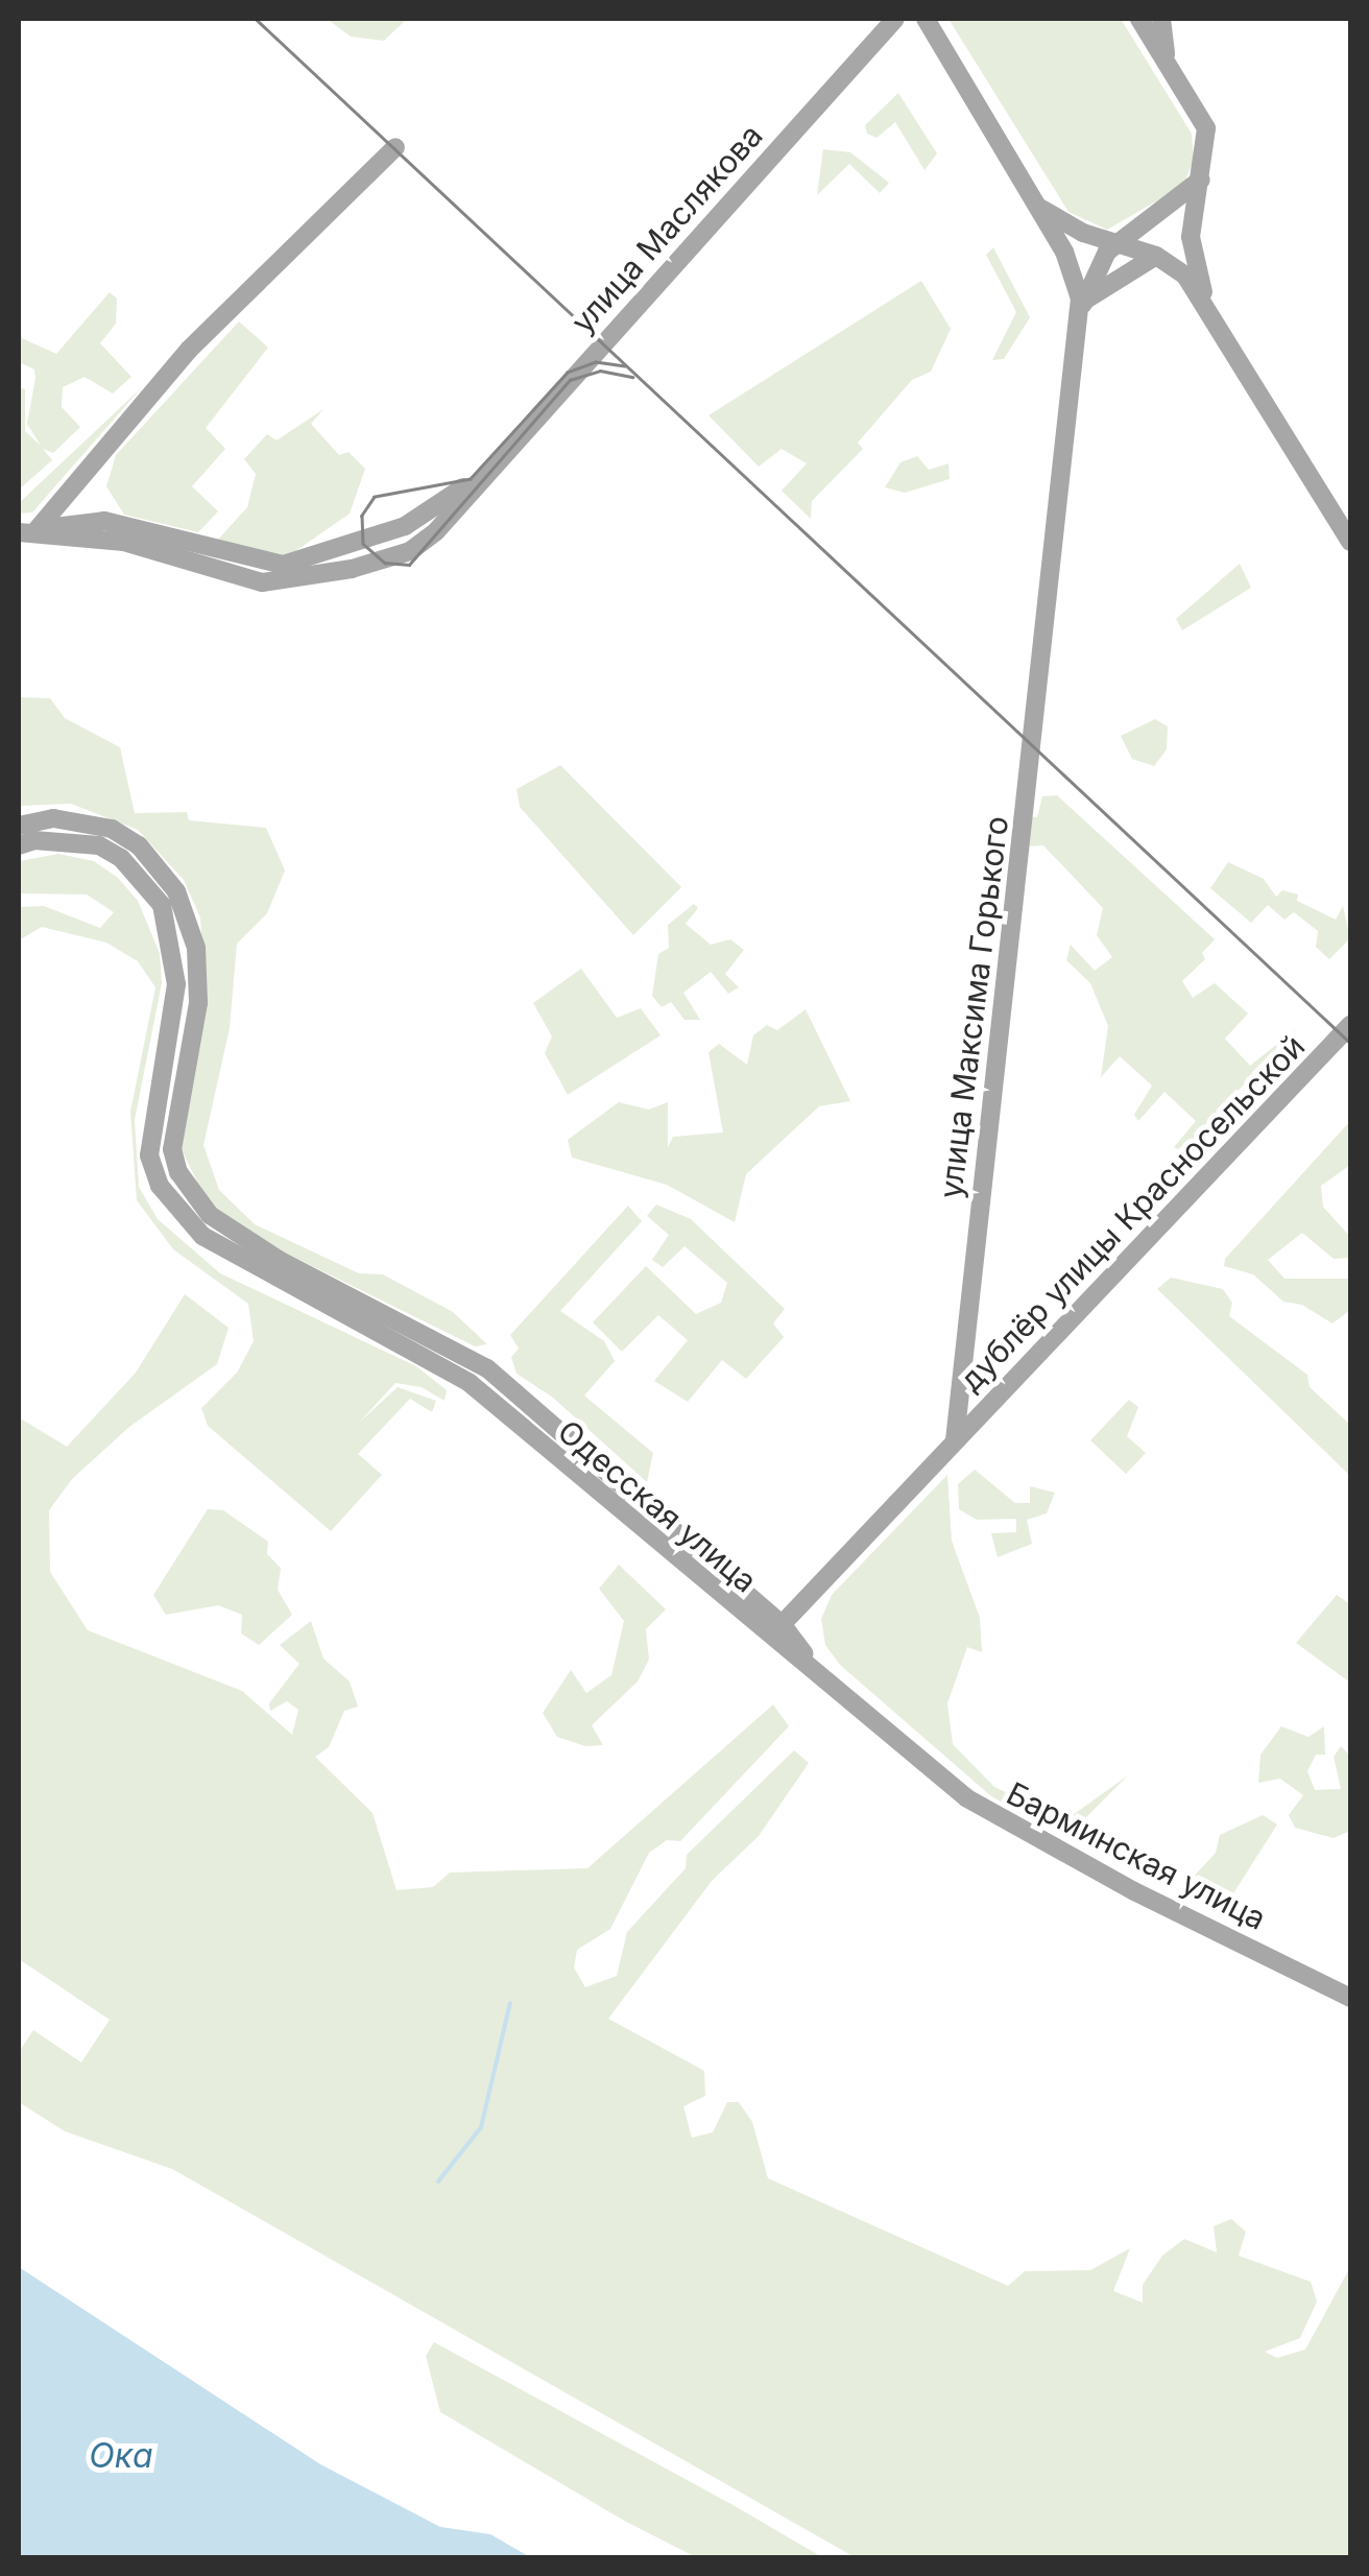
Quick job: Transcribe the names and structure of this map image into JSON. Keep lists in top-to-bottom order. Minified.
{"streets":{"main road":["улица Маслякова","улица Максима Горького","дублёр улицы Красносельской","Одесская улица","Барминская улица"]},"crossings":[["улица Максима Горького","дублёр улицы Красносельской"],["Одесская улица","Барминская улица"]],"water":["Ока"]}
